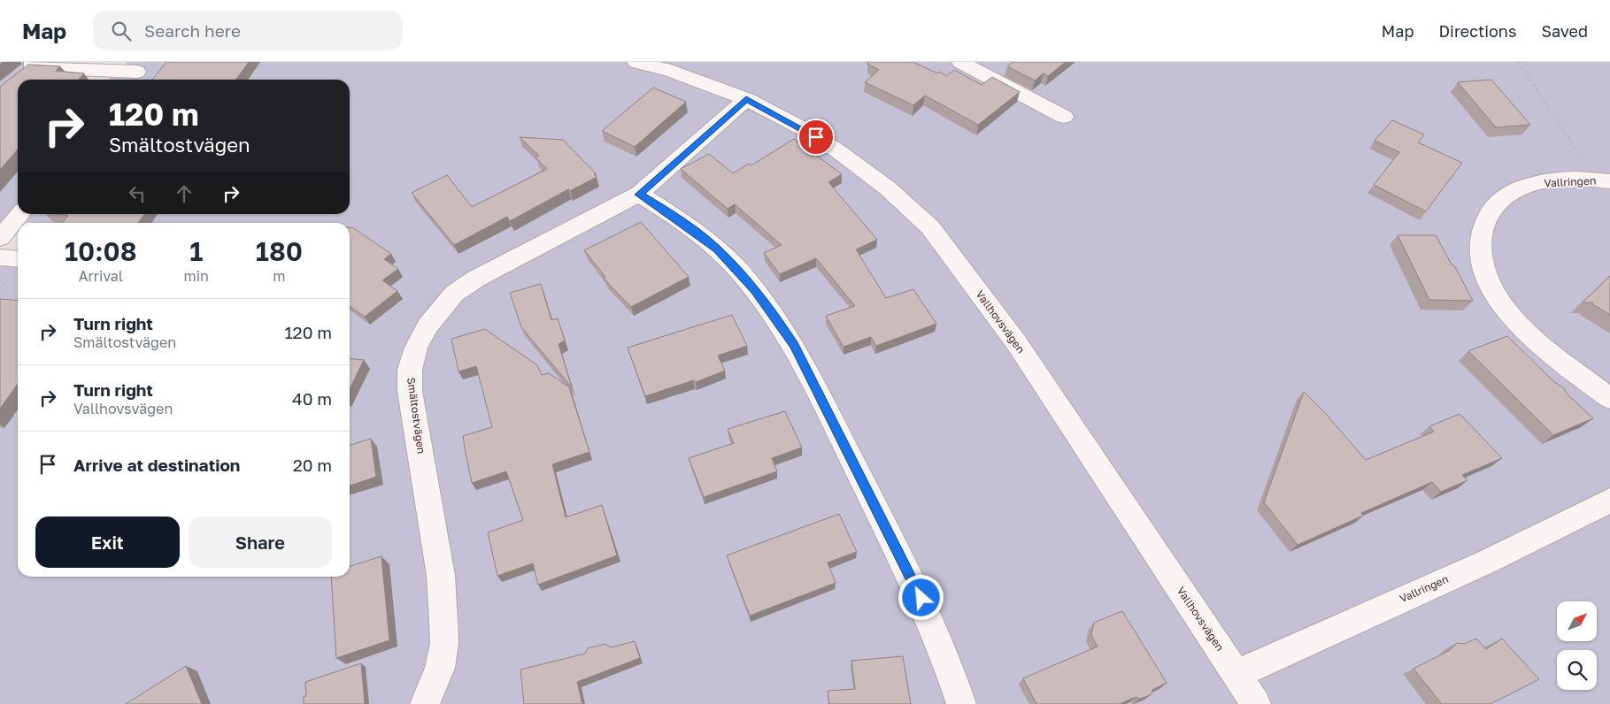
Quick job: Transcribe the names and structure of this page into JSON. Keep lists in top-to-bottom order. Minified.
{"streets":{"street":["Vallringen","Vallhovsvägen","Smältostvägen"]},"crossings":[["Vallringen","Vallhovsvägen"],["Vallhovsvägen","Smältostvägen"]],"north":"top right","page":{"header":"Map","search":"Search here","nav":["Map","Directions","Saved"],"turn":["120 m","Smältostvägen"],"eta":["10:08","Arrival","1","min","180","m"],"list":[{"name":"Turn right","note":"Smältostvägen","value":"120 m"},{"name":"Turn right","note":"Vallhovsvägen","value":"40 m"},{"name":"Arrive at destination","value":"20 m"}],"buttons":["Exit","Share"]}}
